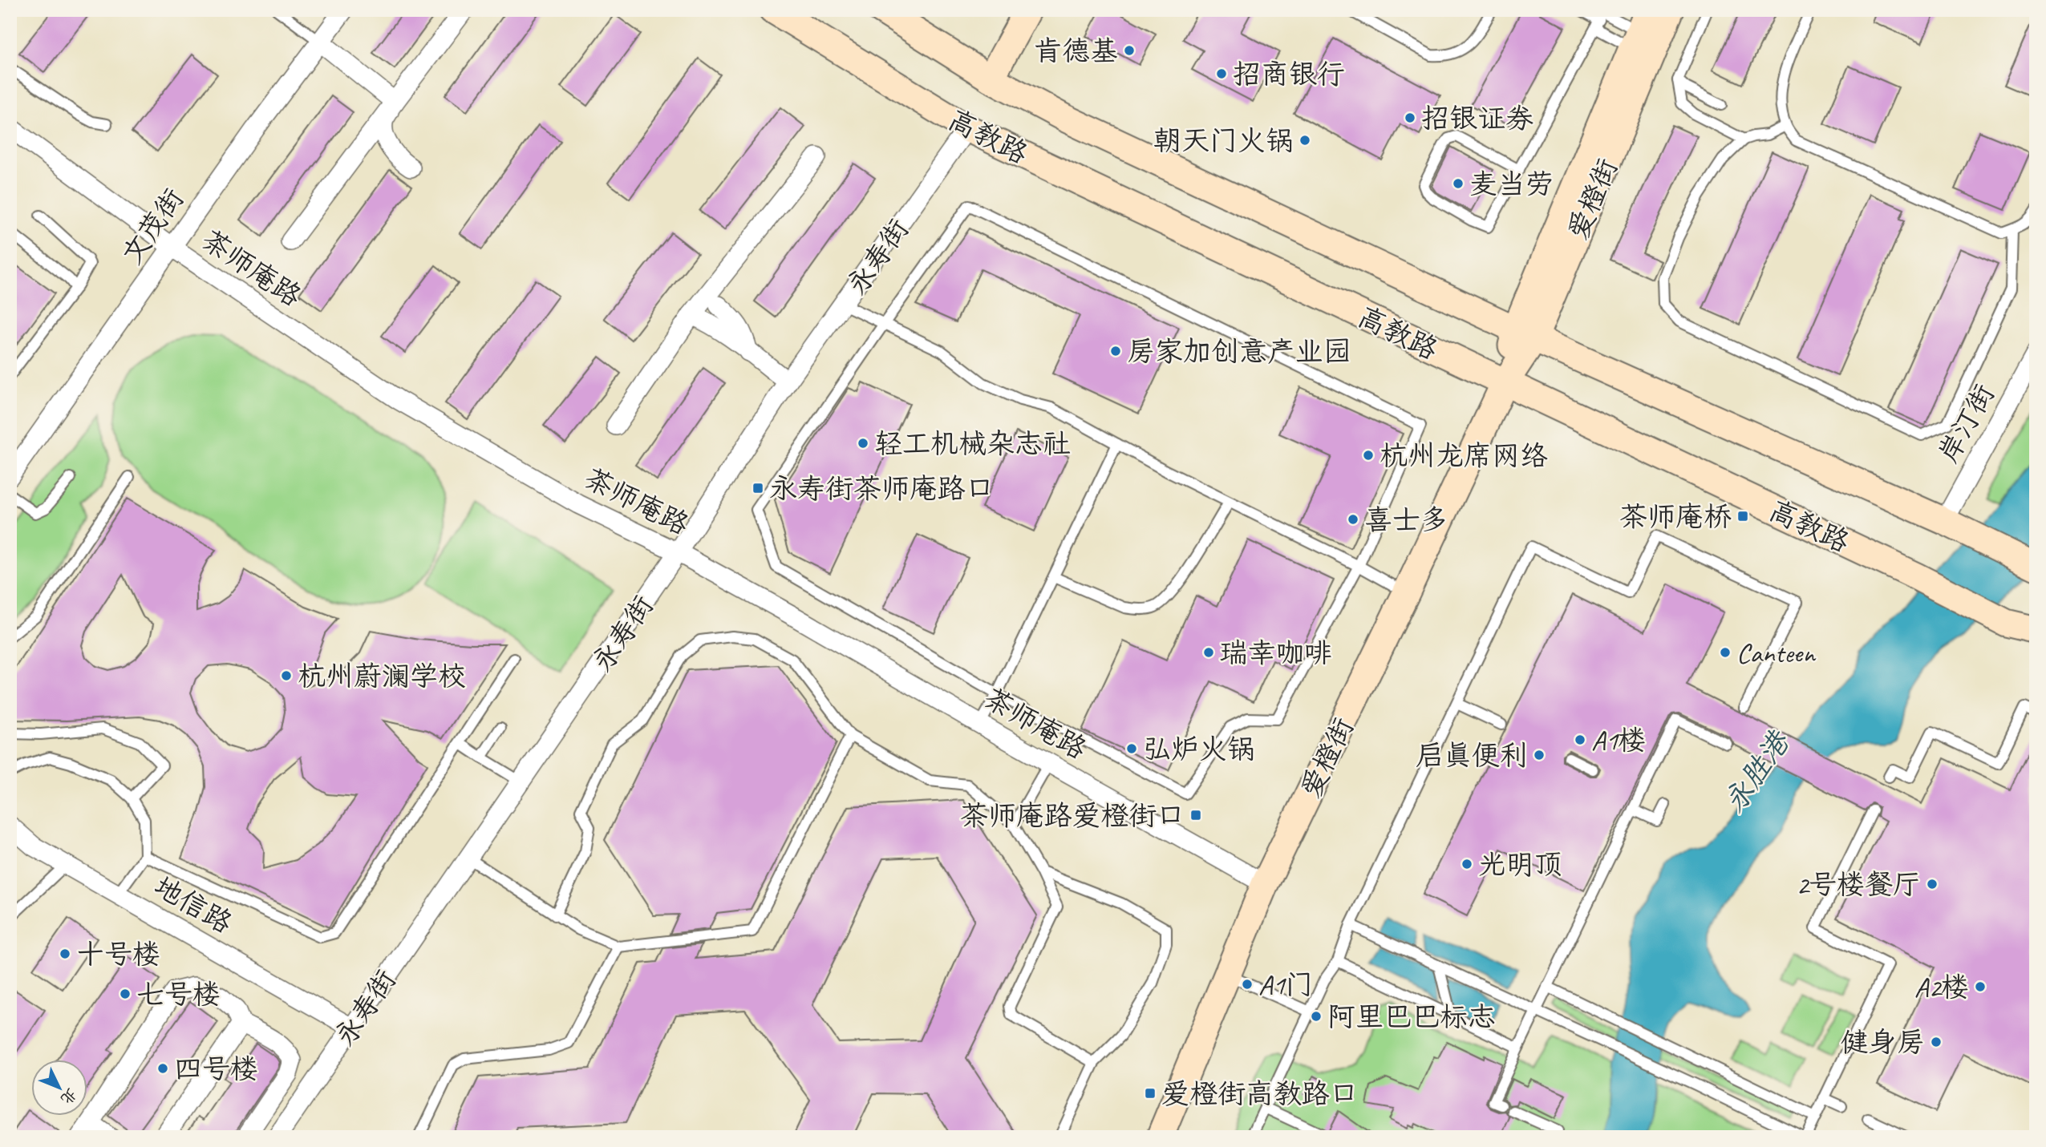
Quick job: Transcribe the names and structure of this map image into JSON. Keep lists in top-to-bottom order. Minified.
{"streets":{"main road":["高教路","爱橙街"],"street":["文茂街","永寿街","茶师庵路","岸汀街","地信路"]},"crossings":[["高教路","爱橙街"],["高教路","永寿街"],["高教路","岸汀街"],["爱橙街","茶师庵路"],["文茂街","茶师庵路"],["永寿街","茶师庵路"],["永寿街","地信路"]],"water":["永胜港"],"places":{"other":["肯德基","招商银行","招银证券","朝天门火锅","麦当劳","房家加创意产业园","轻工机械杂志社","杭州龙席网络","喜士多","瑞幸咖啡","Canteen","杭州蔚澜学校","A1楼","弘炉火锅","启真便利","光明顶","2号楼餐厅","十号楼","A1门","A2楼","七号楼","阿里巴巴标志","健身房","四号楼"],"transit":["永寿街茶师庵路口","茶师庵桥","茶师庵路爱橙街口","爱橙街高教路口"]},"north":"bottom right"}
